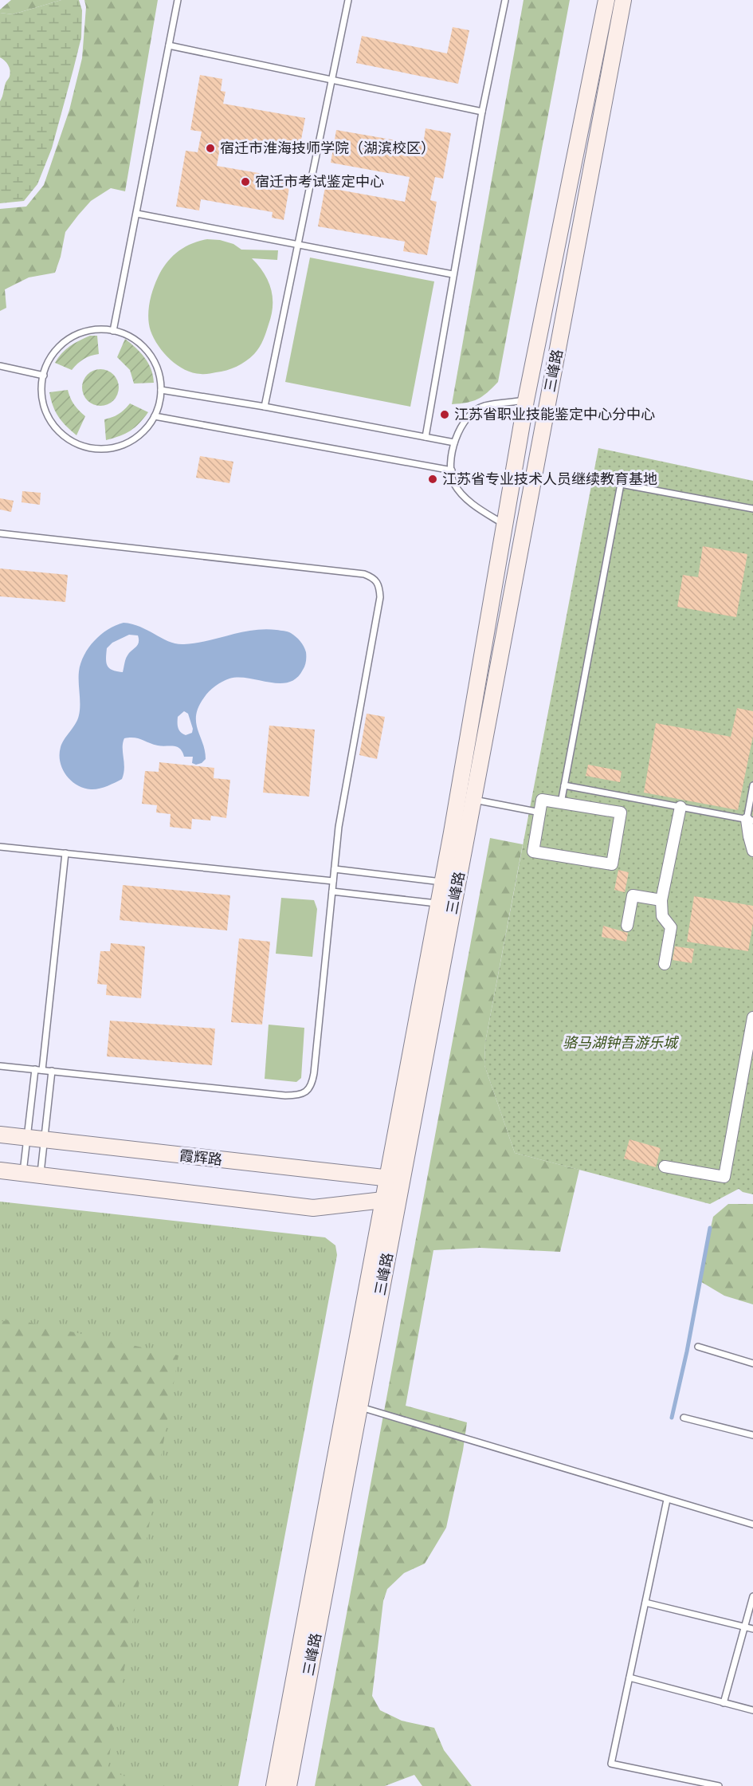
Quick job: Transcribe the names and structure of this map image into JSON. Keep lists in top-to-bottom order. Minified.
{"streets":{"main road":["三峰路","霞辉路"]},"crossings":[["三峰路","霞辉路"]],"parks":["骆马湖钟吾游乐城"],"places":["宿迁市淮海技师学院（湖滨校区）","宿迁市考试鉴定中心","江苏省职业技能鉴定中心分中心","江苏省专业技术人员继续教育基地"]}
